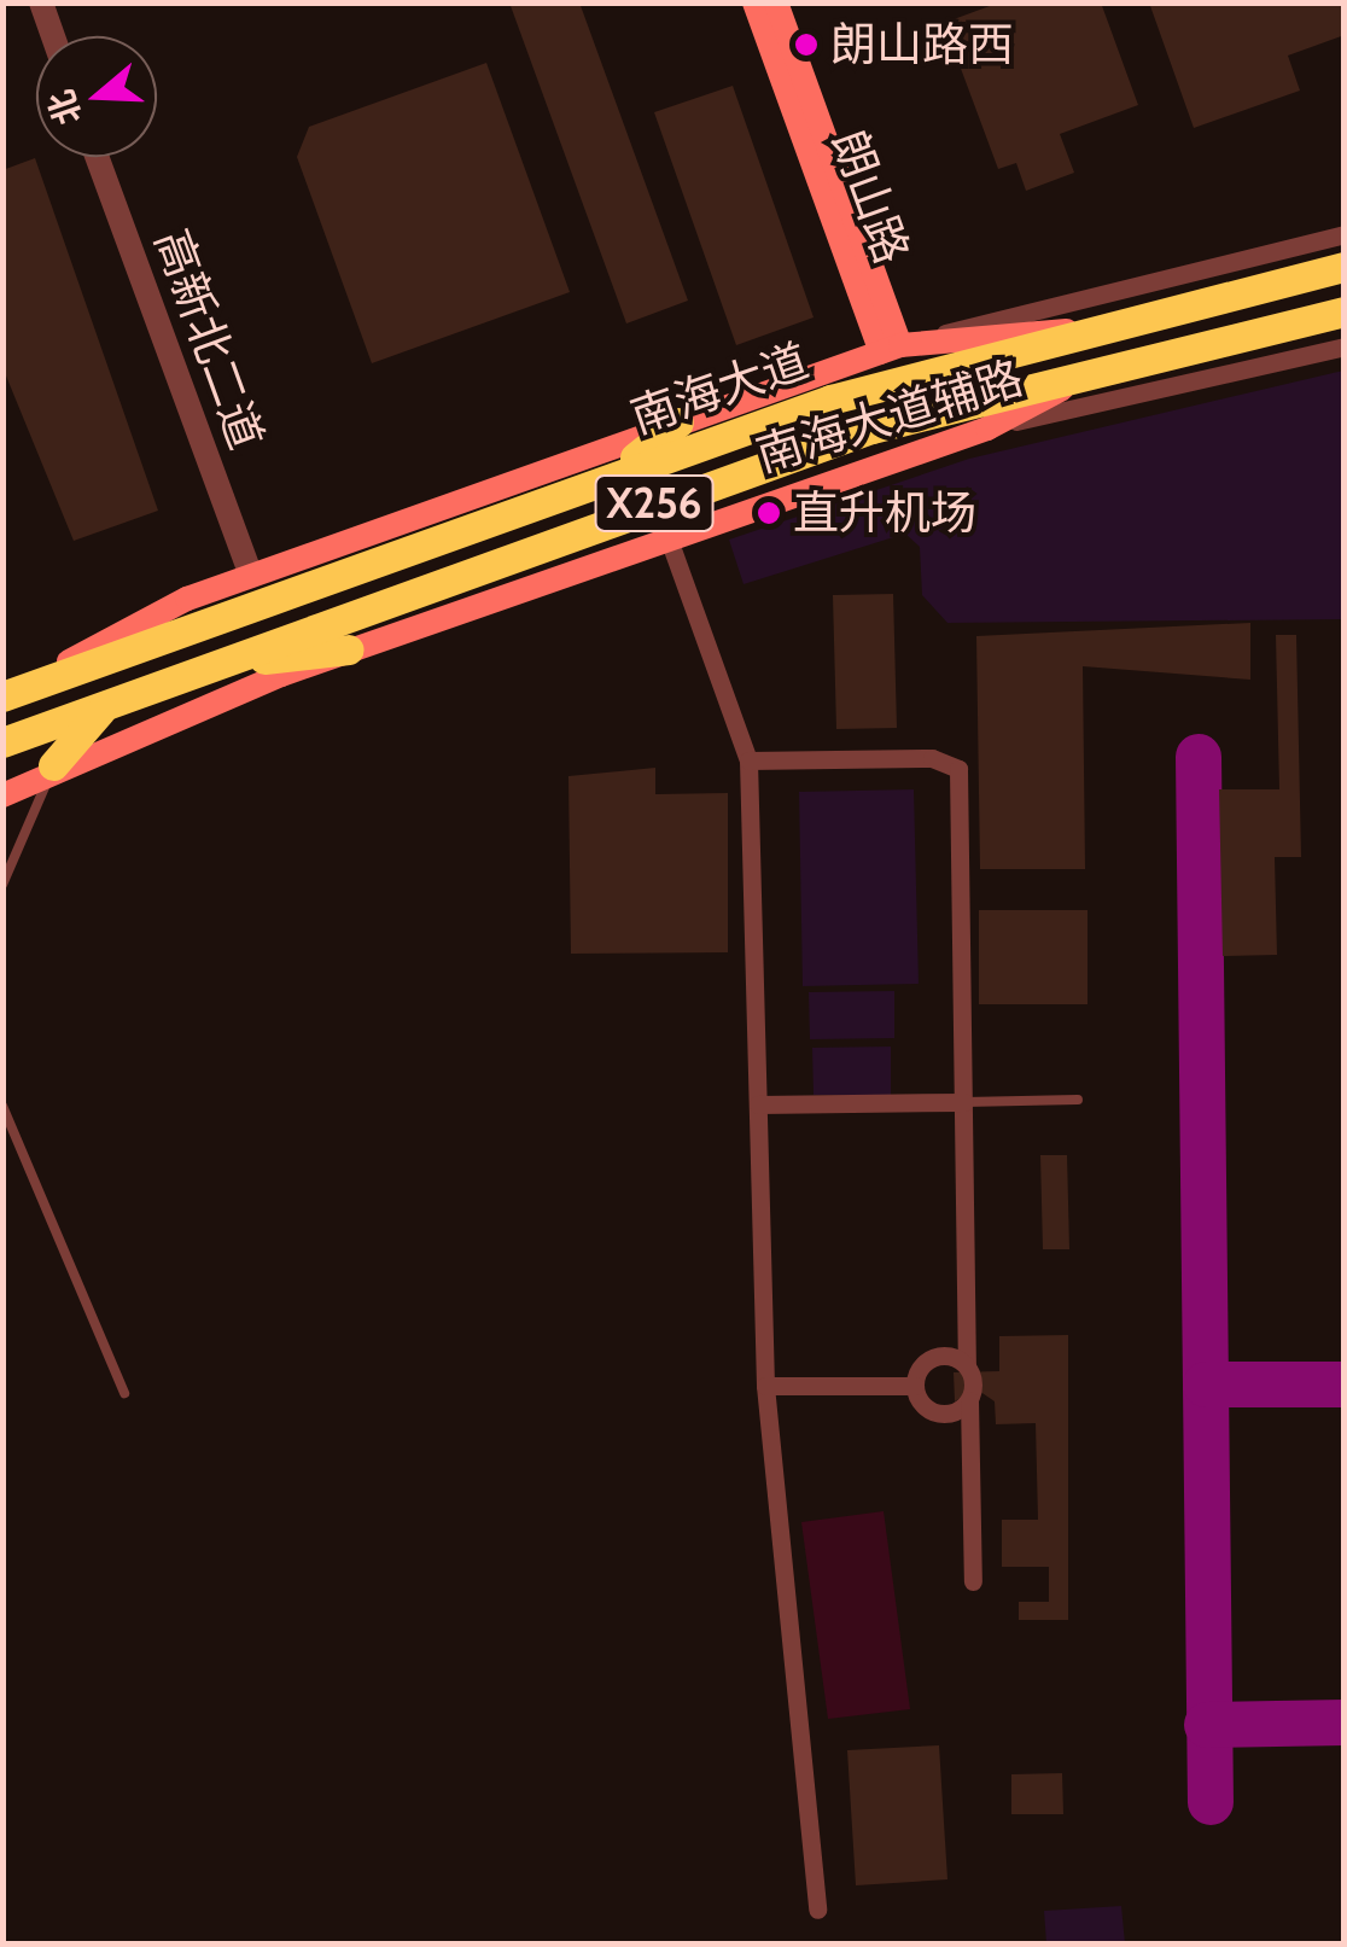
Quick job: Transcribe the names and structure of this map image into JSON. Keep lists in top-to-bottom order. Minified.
{"streets":{"main road":["朗山路","南海大道","南海大道辅路","X256"],"street":["高新北二道"]},"crossings":[["朗山路","南海大道辅路"],["高新北二道","南海大道辅路"],["南海大道","南海大道辅路"]],"places":["朗山路西","直升机场"],"north":"left"}
